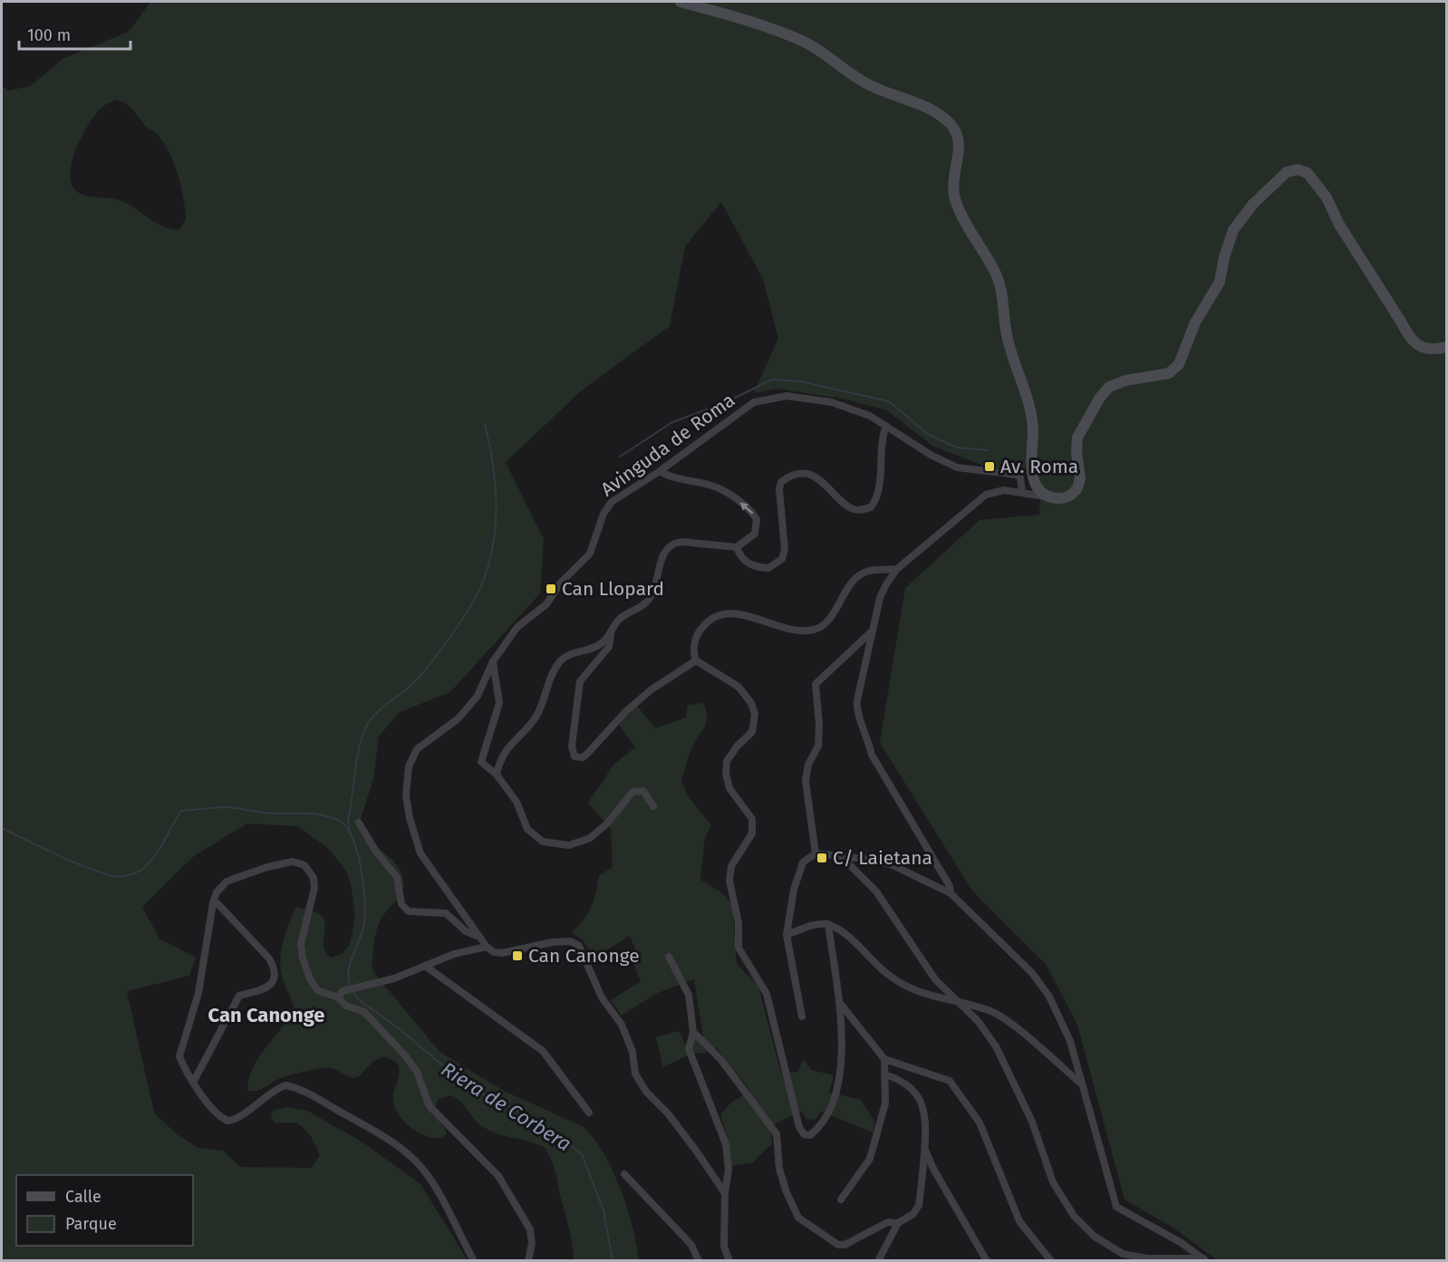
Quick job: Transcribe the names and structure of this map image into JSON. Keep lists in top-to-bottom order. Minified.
{"streets":{"street":["Avinguda de Roma"]},"districts":["Can Canonge"],"water":["Riera de Corbera"],"places":{"transit":["Av. Roma","Can Llopard","C/ Laietana","Can Canonge"]},"legend":["Calle","Parque"],"scale_bar":"100 m"}
